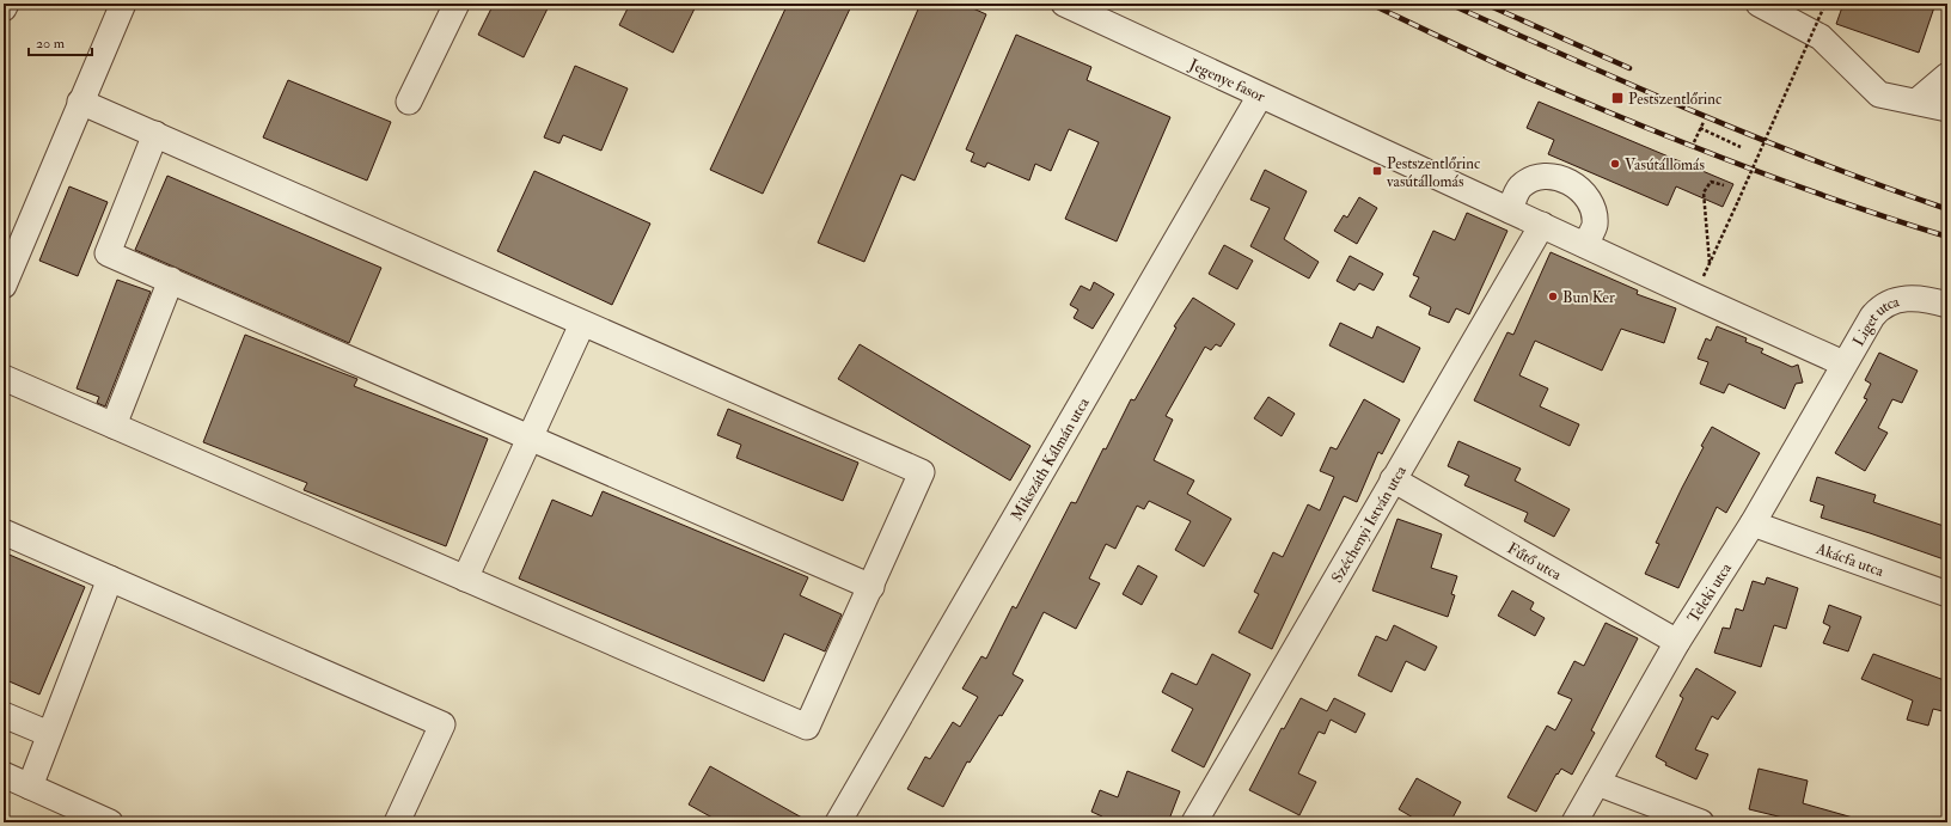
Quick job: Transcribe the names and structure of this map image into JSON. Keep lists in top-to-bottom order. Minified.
{"streets":{"street":["Jegenye fasor","Liget utca","Mikszáth Kálmán utca","Széchenyi István utca","Akácfa utca","Fűtő utca","Teleki utca"]},"crossings":[["Jegenye fasor","Liget utca"],["Jegenye fasor","Mikszáth Kálmán utca"],["Jegenye fasor","Széchenyi István utca"],["Jegenye fasor","Teleki utca"],["Liget utca","Teleki utca"],["Széchenyi István utca","Fűtő utca"],["Akácfa utca","Teleki utca"],["Fűtő utca","Teleki utca"]],"places":{"transit":["Pestszentlőrinc","Pestszentlőrinc vasútállomás"],"other":["Vasútállomás","Bun Ker"]},"scale_bar":"20 m"}
